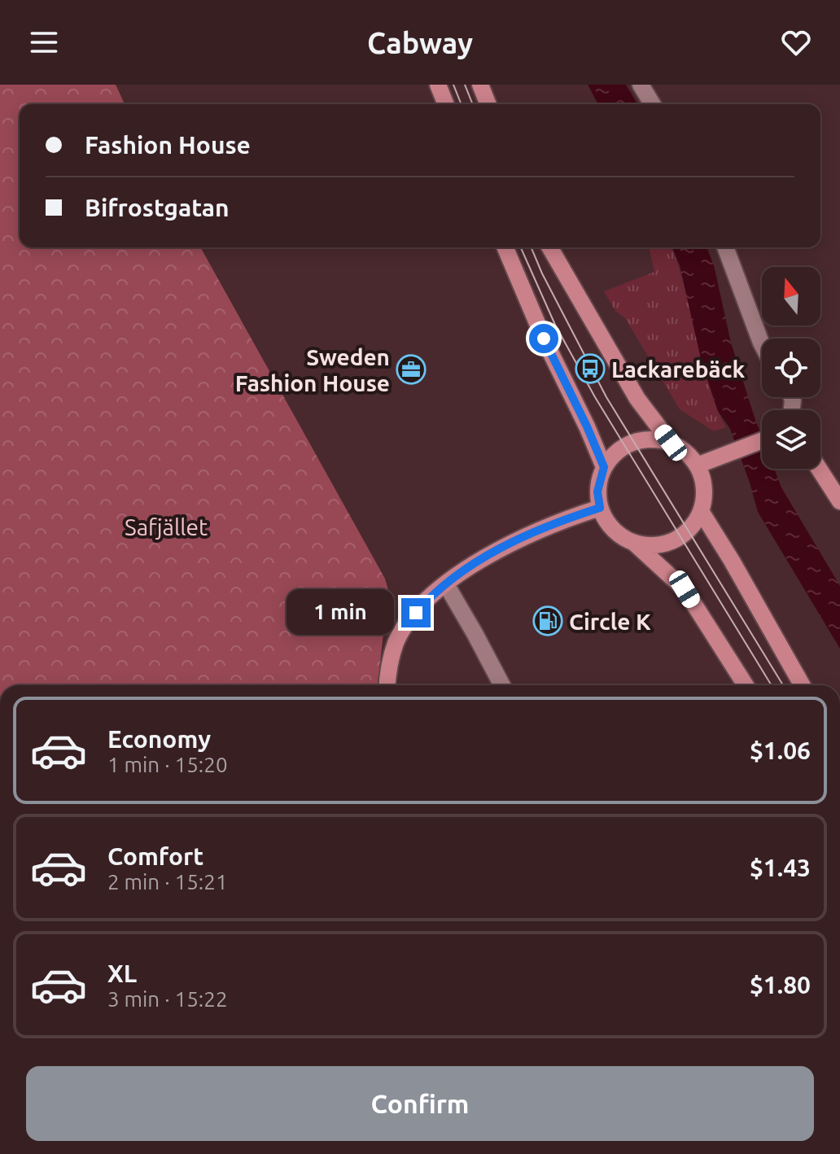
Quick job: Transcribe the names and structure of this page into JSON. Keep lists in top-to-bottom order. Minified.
{"parks":["Safjället"],"places":{"bus stop":["Lackarebäck"],"office":["Sweden Fashion House"],"fuel station":["Circle K"]},"north":"top","page":{"header":"Cabway","banner":["Fashion House","Bifrostgatan"],"bubble":"1 min","list":[{"name":"Economy","note":"1 min · 15:20","value":"$1.06"},{"name":"Comfort","note":"2 min · 15:21","value":"$1.43"},{"name":"XL","note":"3 min · 15:22","value":"$1.80"}],"buttons":"Confirm"}}
